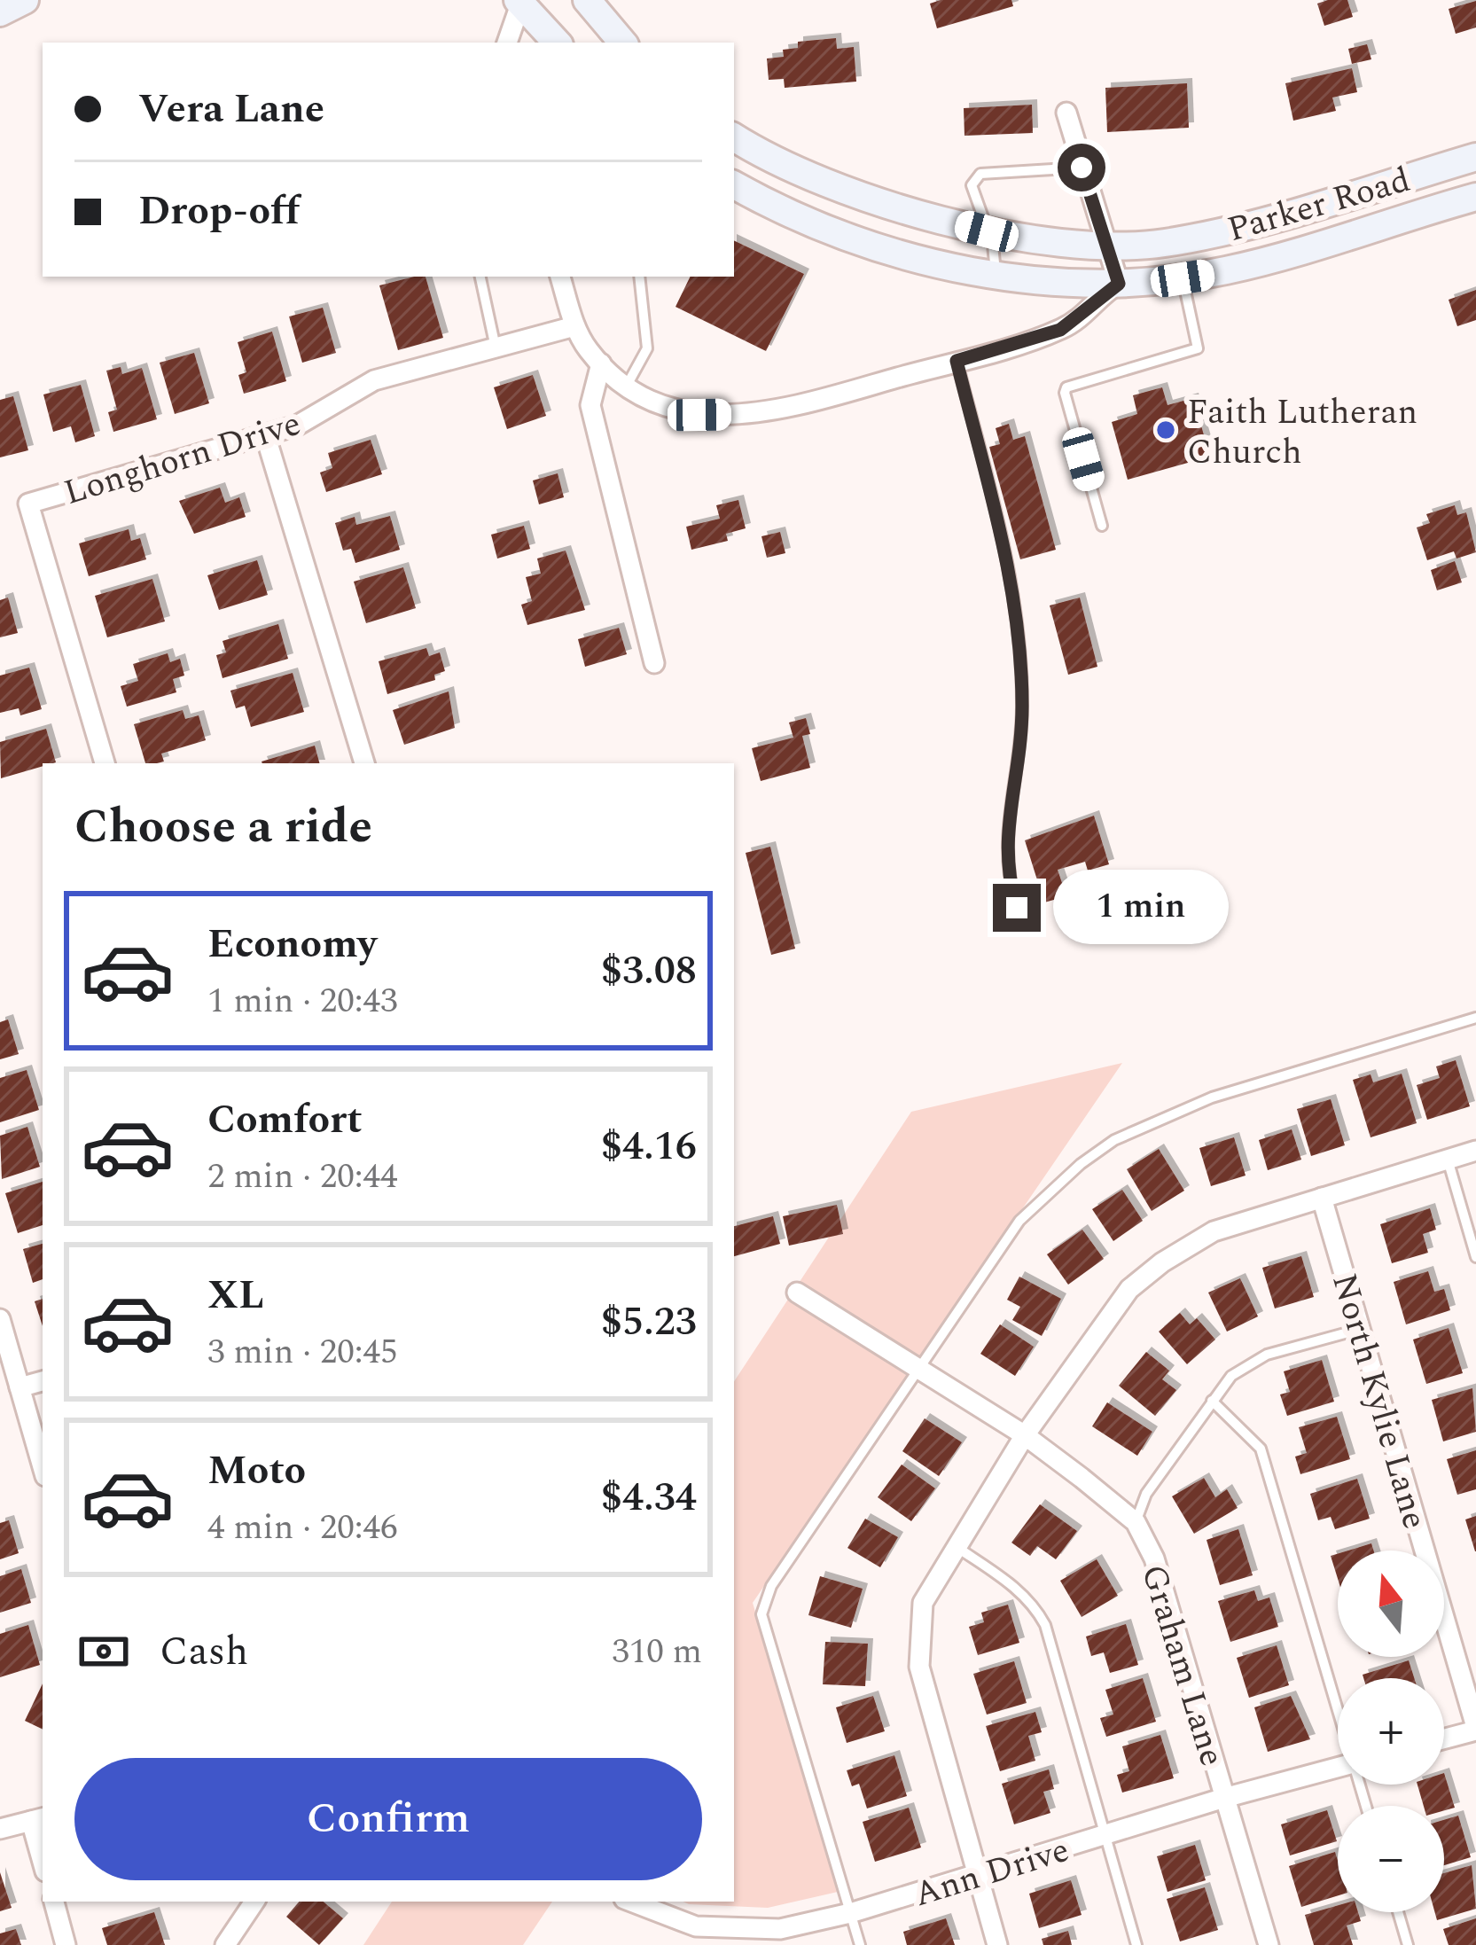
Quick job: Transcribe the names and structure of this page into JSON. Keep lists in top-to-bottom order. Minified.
{"streets":{"main road":["Parker Road"],"street":["Longhorn Drive","North Kylie Lane","Graham Lane","Ann Drive"]},"crossings":[["Graham Lane","Ann Drive"]],"places":["Faith Lutheran Church"],"north":"top","page":{"banner":["Vera Lane","Drop-off"],"heading":"Choose a ride","bubble":"1 min","list":[{"name":"Economy","note":"1 min · 20:43","value":"$3.08"},{"name":"Comfort","note":"2 min · 20:44","value":"$4.16"},{"name":"XL","note":"3 min · 20:45","value":"$5.23"},{"name":"Moto","note":"4 min · 20:46","value":"$4.34"}],"map_buttons":["+","−"],"pay":["Cash","310 m"],"buttons":"Confirm"}}
